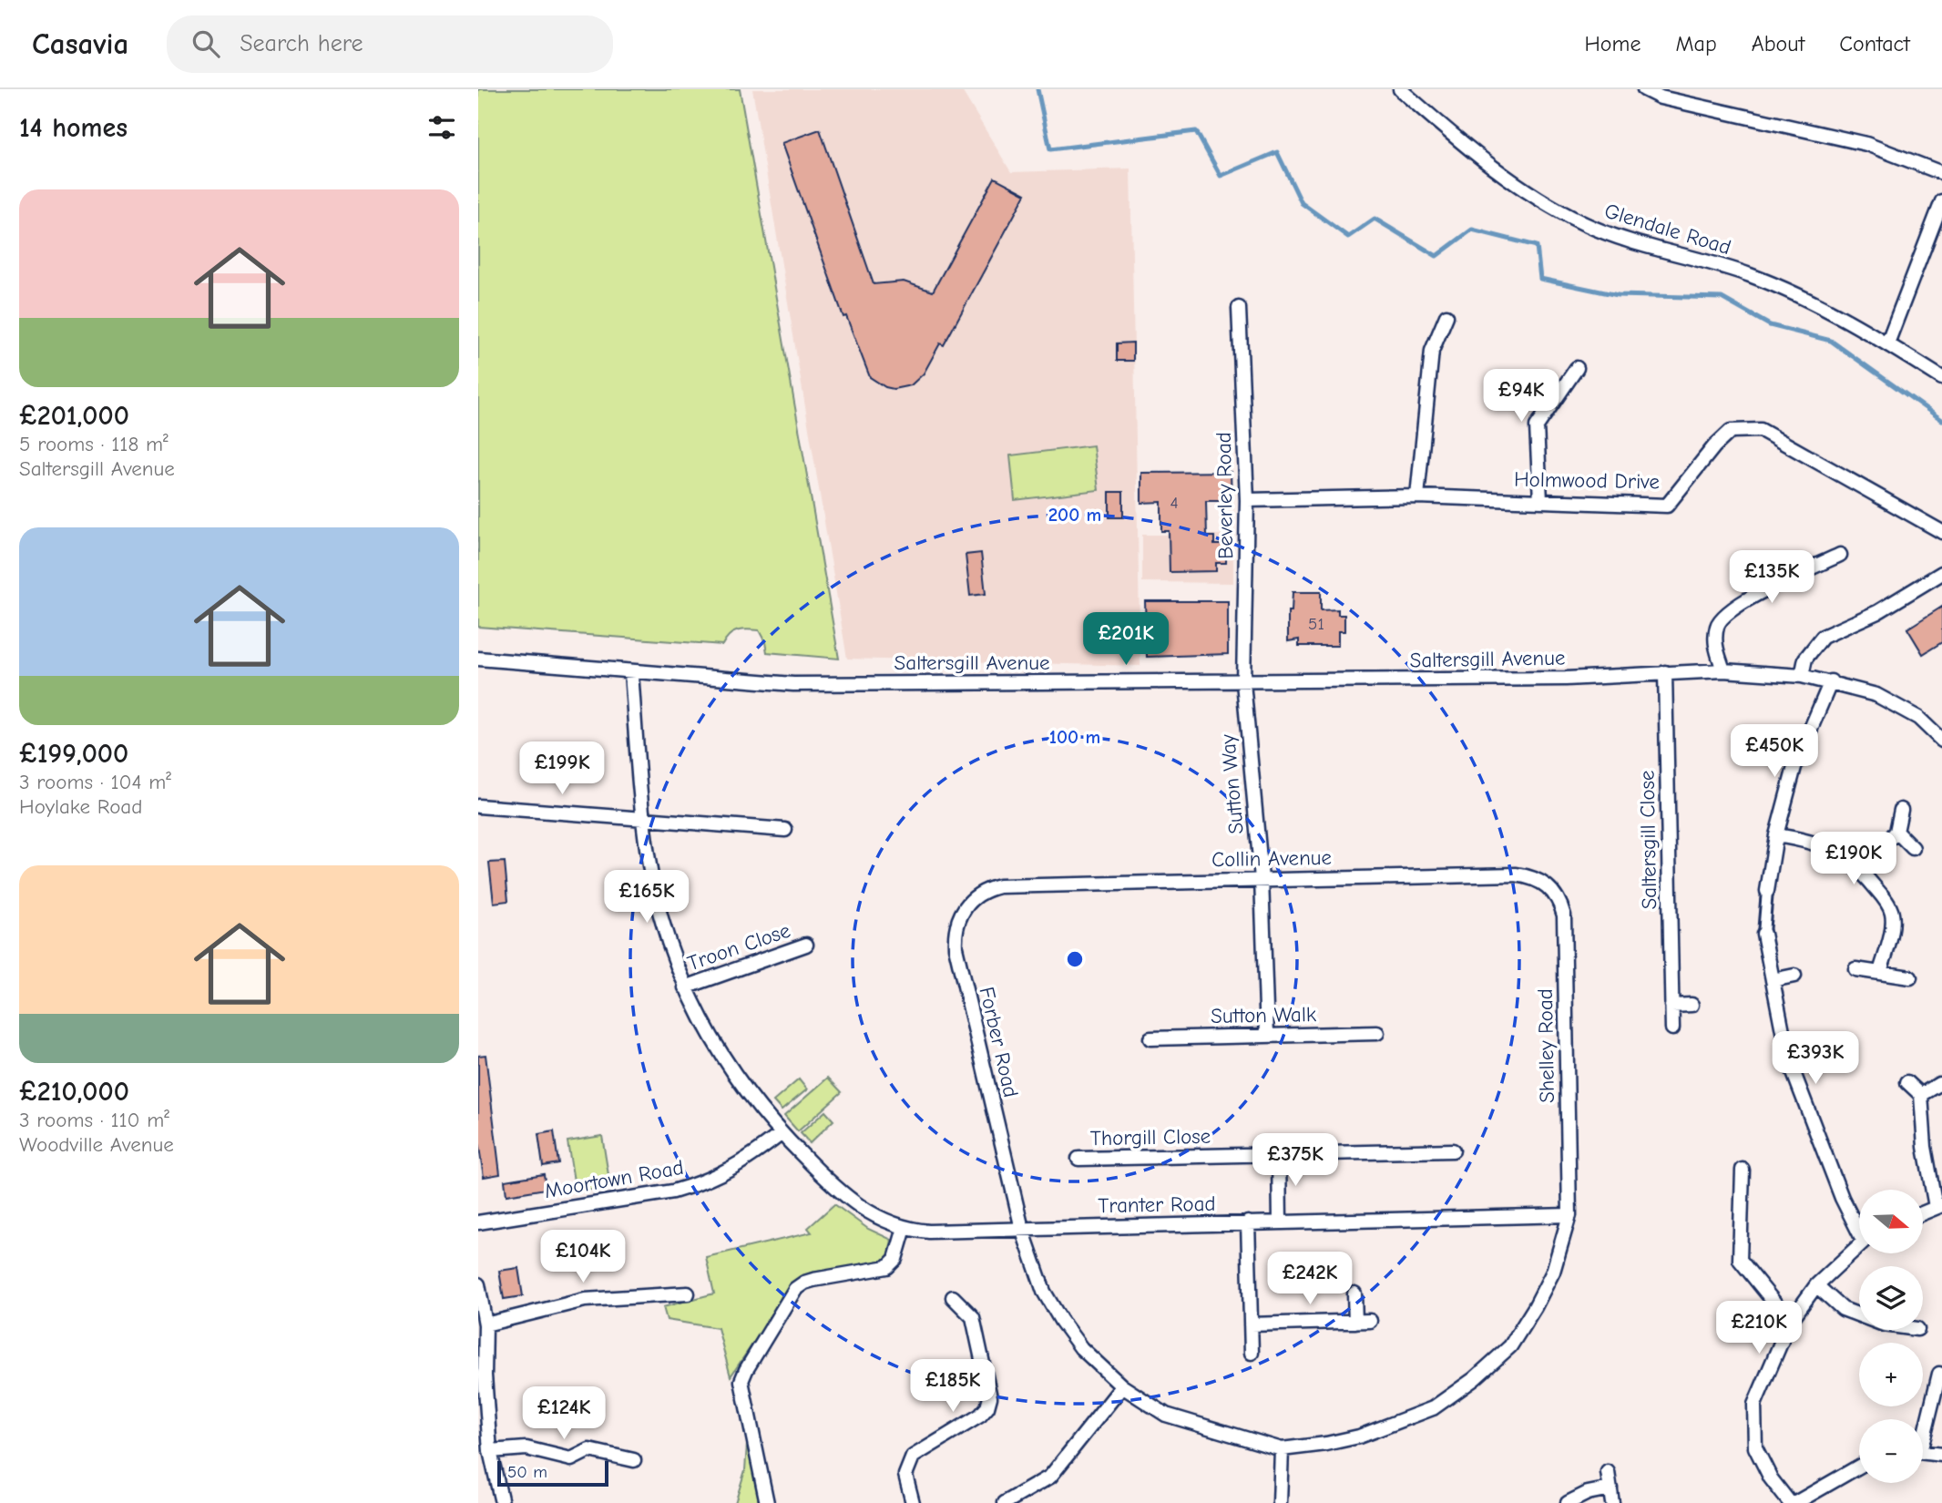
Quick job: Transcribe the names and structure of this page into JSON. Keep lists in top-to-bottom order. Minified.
{"streets":{"street":["Glendale Road","Holmwood Drive","Beverley Road","Saltersgill Avenue","Sutton Way","Saltersgill Close","Collin Avenue","Troon Close","Sutton Walk","Forber Road","Shelley Road","Thorgill Close","Moortown Road","Tranter Road"]},"crossings":[["Holmwood Drive","Beverley Road"],["Beverley Road","Saltersgill Avenue"],["Beverley Road","Sutton Way"],["Saltersgill Avenue","Sutton Way"],["Saltersgill Avenue","Saltersgill Close"],["Saltersgill Avenue","Tranter Road"],["Sutton Way","Collin Avenue"],["Sutton Way","Sutton Walk"],["Collin Avenue","Forber Road"],["Collin Avenue","Shelley Road"],["Troon Close","Tranter Road"],["Forber Road","Shelley Road"],["Forber Road","Tranter Road"],["Shelley Road","Tranter Road"],["Moortown Road","Tranter Road"]],"house_numbers":["4","51"],"scale_bar":"50 m","north":"right","page":{"header":"Casavia","search":"Search here","nav":["Home","Map","About","Contact"],"heading":"14 homes","list":[{"name":"£201,000","note":"5 rooms · 118 m² · Saltersgill Avenue"},{"name":"£199,000","note":"3 rooms · 104 m² · Hoylake Road"},{"name":"£210,000","note":"3 rooms · 110 m² · Woodville Avenue"}],"price":["£94K","£135K","£201K","£450K","£199K","£190K","£165K","£393K","£375K","£104K","£242K","£210K","£185K","£124K"],"map_buttons":["+","−"],"scale":"50 m"},"rings":["200 m","100 m"]}
